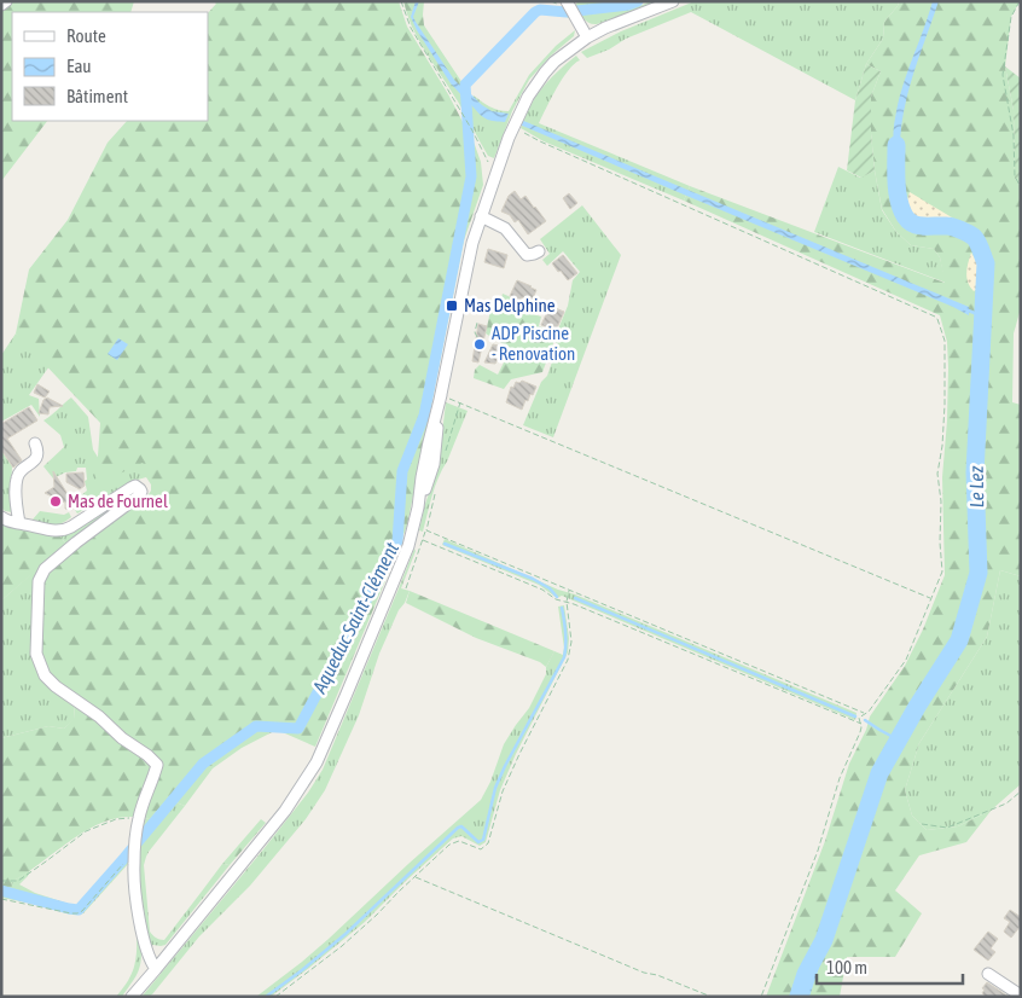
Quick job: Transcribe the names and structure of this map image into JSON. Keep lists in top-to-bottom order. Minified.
{"water":["Le Lez","Aqueduc Saint-Clément"],"places":{"transit":["Mas Delphine"],"other":["ADP Piscine - Renovation","Mas de Fournel"]},"legend":["Route","Eau","Bâtiment"],"scale_bar":"100 m"}
